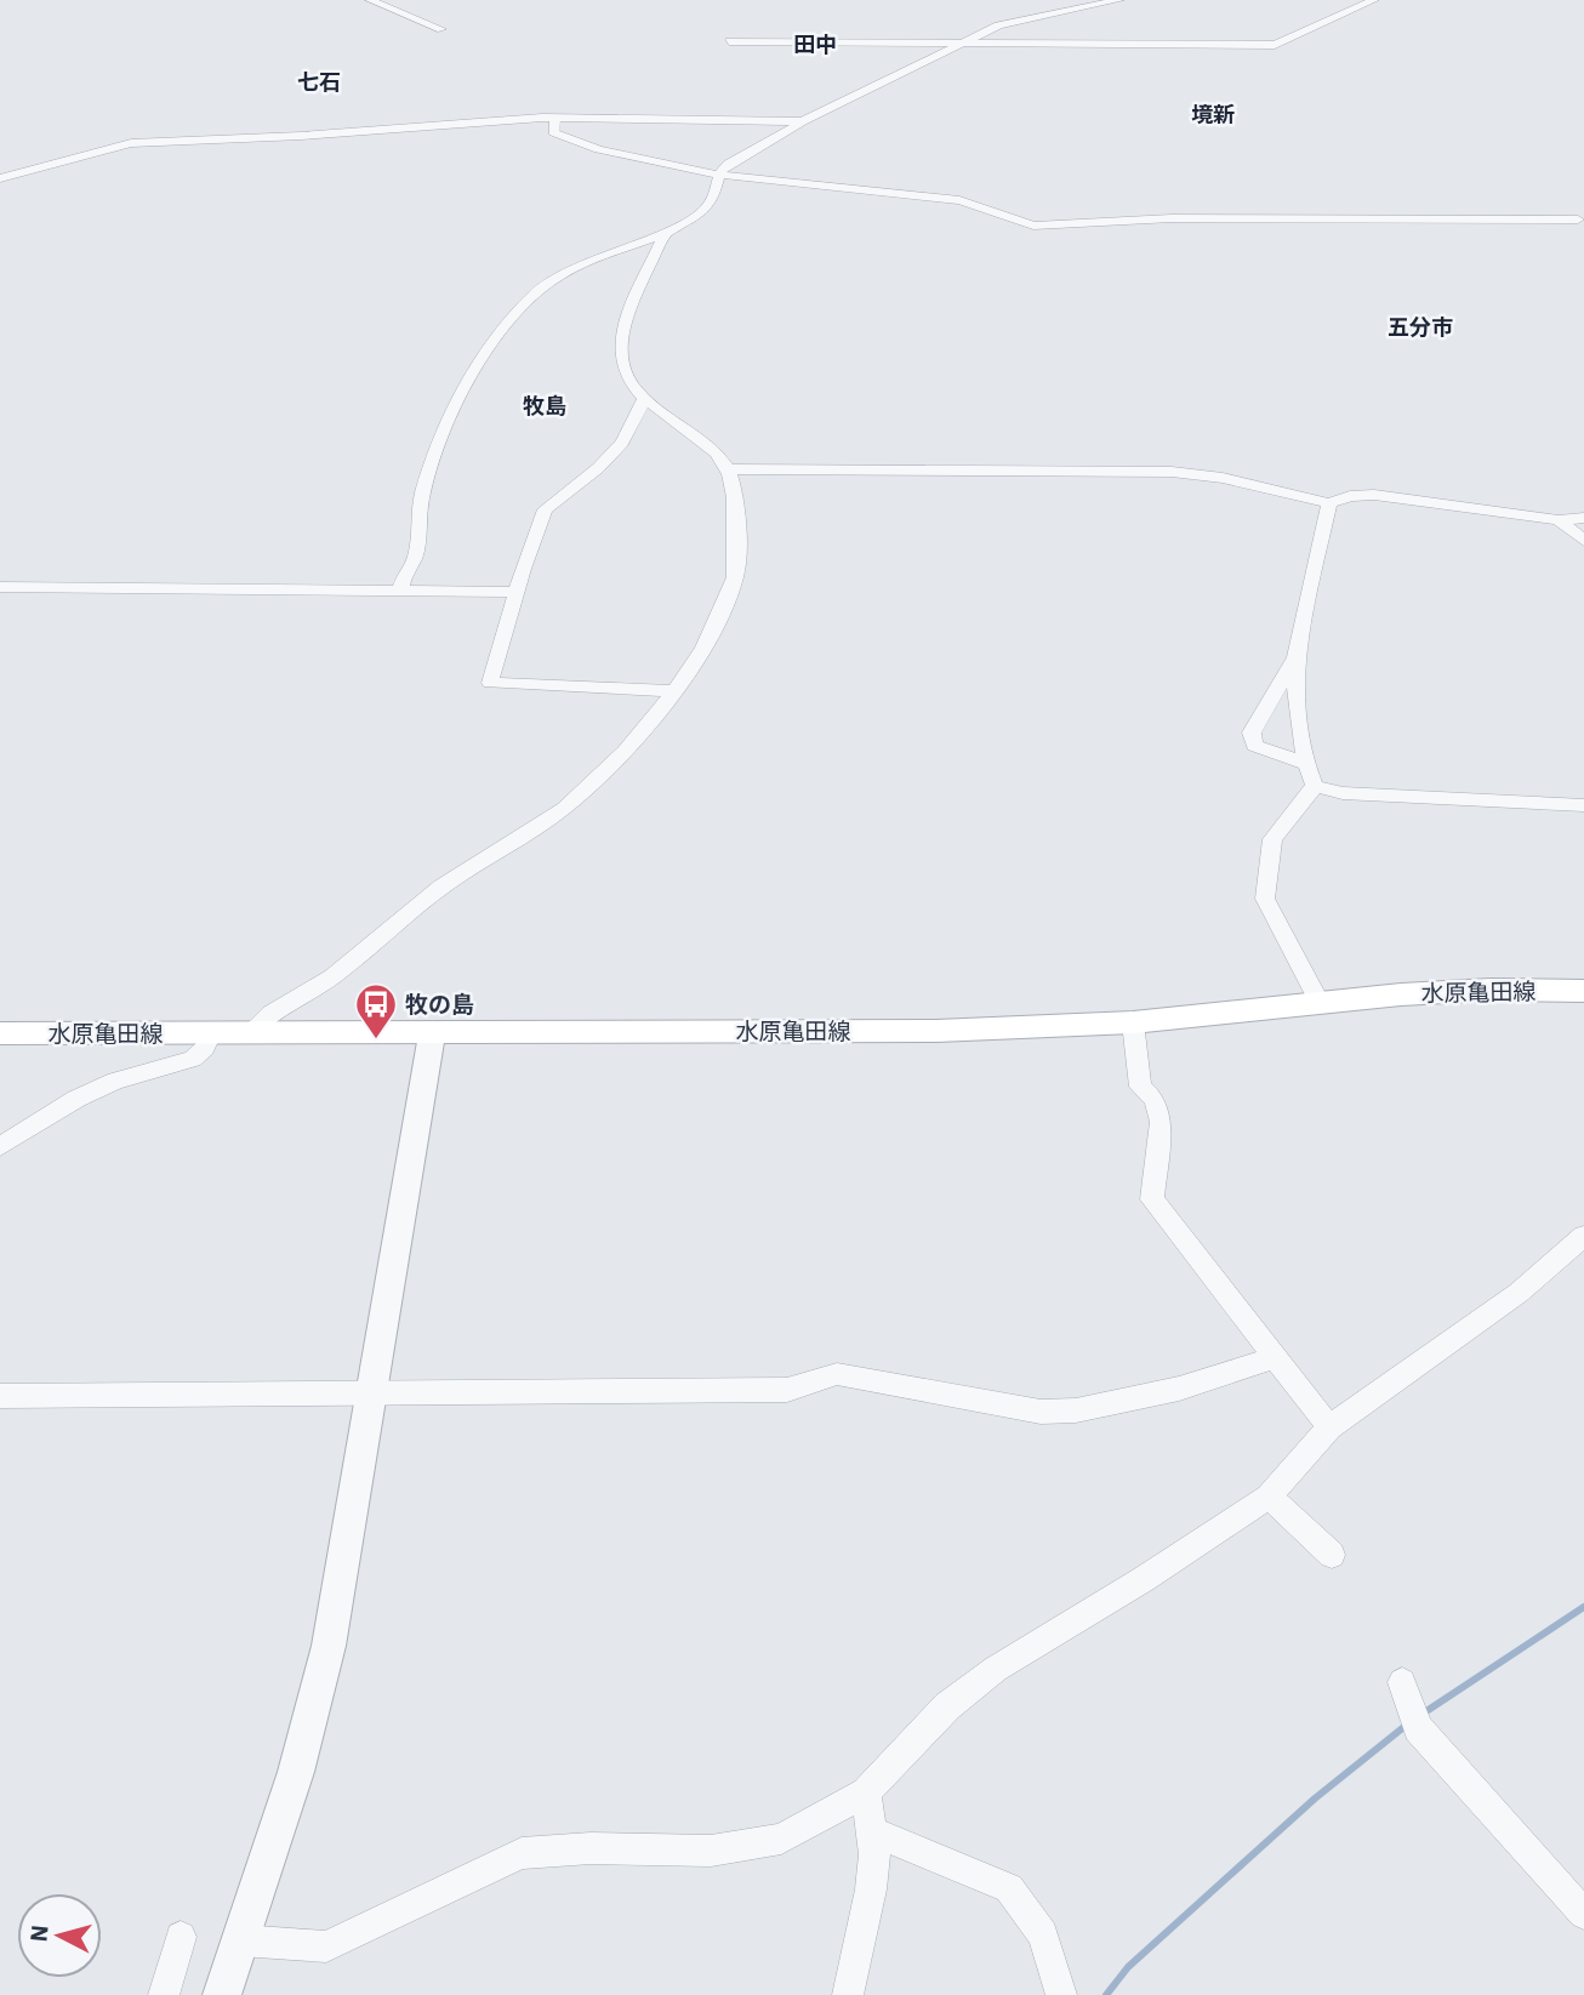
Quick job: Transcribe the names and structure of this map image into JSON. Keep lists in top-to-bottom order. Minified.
{"streets":{"main road":["水原亀田線"]},"districts":["田中","七石","境新","五分市","牧島"],"places":{"bus stop":["牧の島"]},"north":"left"}
